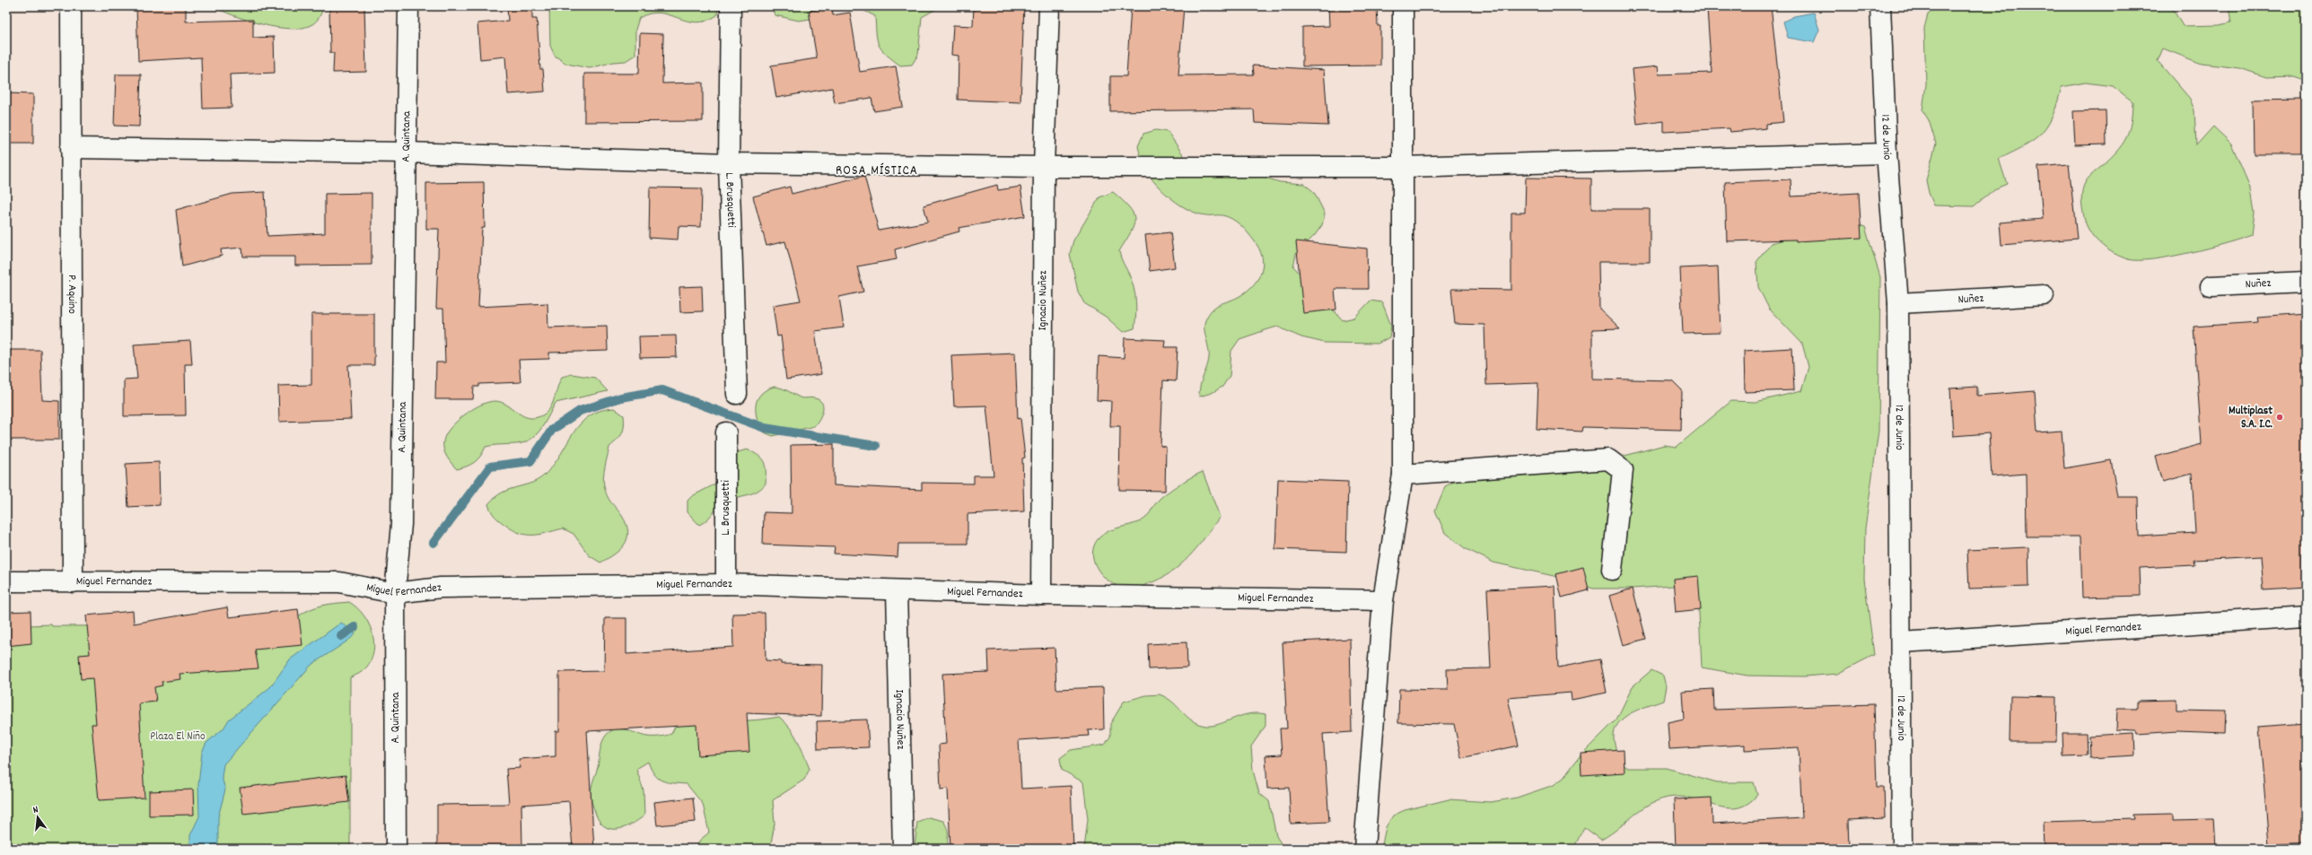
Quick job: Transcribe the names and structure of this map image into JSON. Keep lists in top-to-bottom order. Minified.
{"streets":{"street":["A. Quintana","12 de Junio","L. Brusquetti","Nuñez","P. Aquino","Ignacio Nuñez","Miguel Fernandez"]},"crossings":[["A. Quintana","Miguel Fernandez"],["12 de Junio","Nuñez"],["12 de Junio","Miguel Fernandez"],["L. Brusquetti","Miguel Fernandez"],["P. Aquino","Miguel Fernandez"],["Ignacio Nuñez","Miguel Fernandez"]],"districts":["ROSA MÍSTICA"],"parks":["Plaza El Niño"],"places":["Multiplast S.A. I.C."],"north":"top"}
